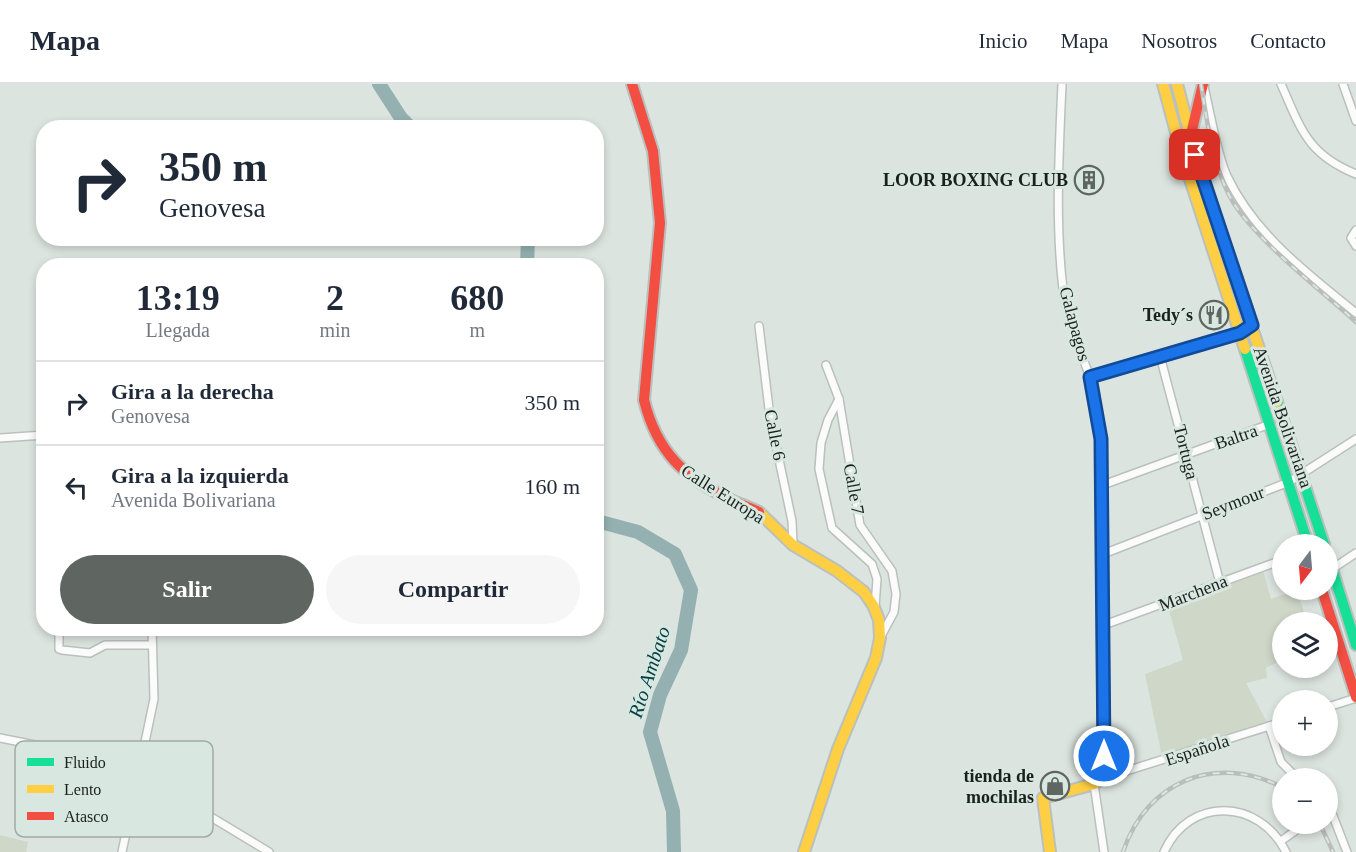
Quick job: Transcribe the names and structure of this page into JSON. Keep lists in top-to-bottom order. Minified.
{"streets":{"street":["Galapagos","Avenida Bolivariana","Calle 6","Baltra","Tortuga","Calle 7","Calle Europa","Seymour","Marchena","Española"]},"crossings":[["Galapagos","Baltra"],["Galapagos","Seymour"],["Galapagos","Marchena"],["Galapagos","Española"],["Avenida Bolivariana","Baltra"],["Avenida Bolivariana","Seymour"],["Calle 6","Calle Europa"],["Baltra","Tortuga"],["Tortuga","Seymour"],["Tortuga","Marchena"]],"water":["Río Ambato"],"places":{"building":["LOOR BOXING CLUB"],"restaurant":["Tedy´s"],"shop":["tienda de mochilas"]},"legend":["Fluido","Lento","Atasco"],"north":"bottom","page":{"header":"Mapa","nav":["Inicio","Mapa","Nosotros","Contacto"],"turn":["350 m","Genovesa"],"eta":["13:19","Llegada","2","min","680","m"],"list":[{"name":"Gira a la derecha","note":"Genovesa","value":"350 m"},{"name":"Gira a la izquierda","note":"Avenida Bolivariana","value":"160 m"}],"map_buttons":["+","−"],"buttons":["Salir","Compartir"]}}
